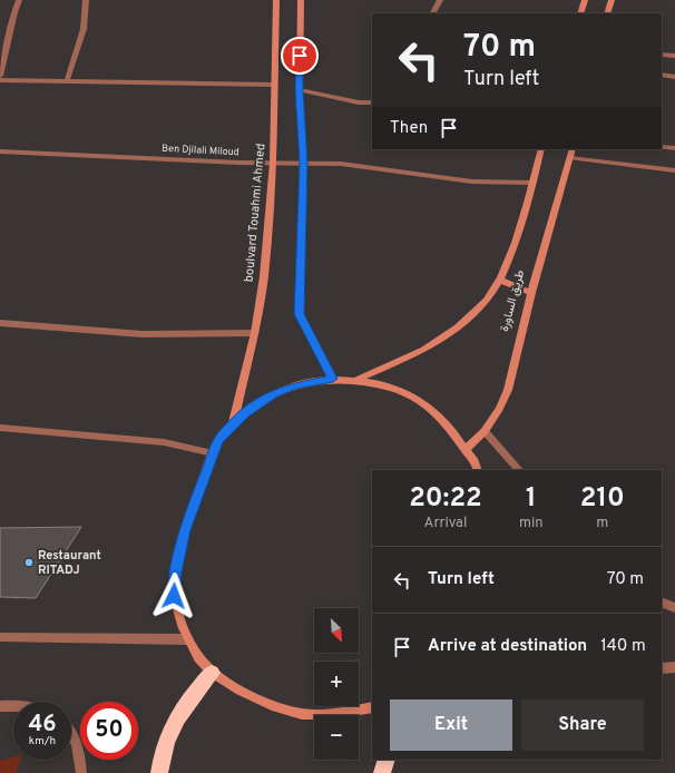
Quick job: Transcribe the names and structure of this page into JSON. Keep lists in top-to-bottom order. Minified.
{"streets":{"main road":["boulvard Touahmi Ahmed","طريق الساورة"],"street":["Ben Djilali Miloud"]},"crossings":[["Ben Djilali Miloud","boulvard Touahmi Ahmed"],["Ben Djilali Miloud","طريق الساورة"]],"places":["Restaurant RITADJ"],"north":"bottom right","page":{"turn":["70 m","Turn left"],"then":"Then","eta":["20:22","Arrival","1","min","210","m"],"list":[{"name":"Turn left","value":"70 m"},{"name":"Arrive at destination","value":"140 m"}],"map_buttons":["+","−"],"buttons":["Exit","Share"],"speed":"46 km/h","limit":"50"}}
